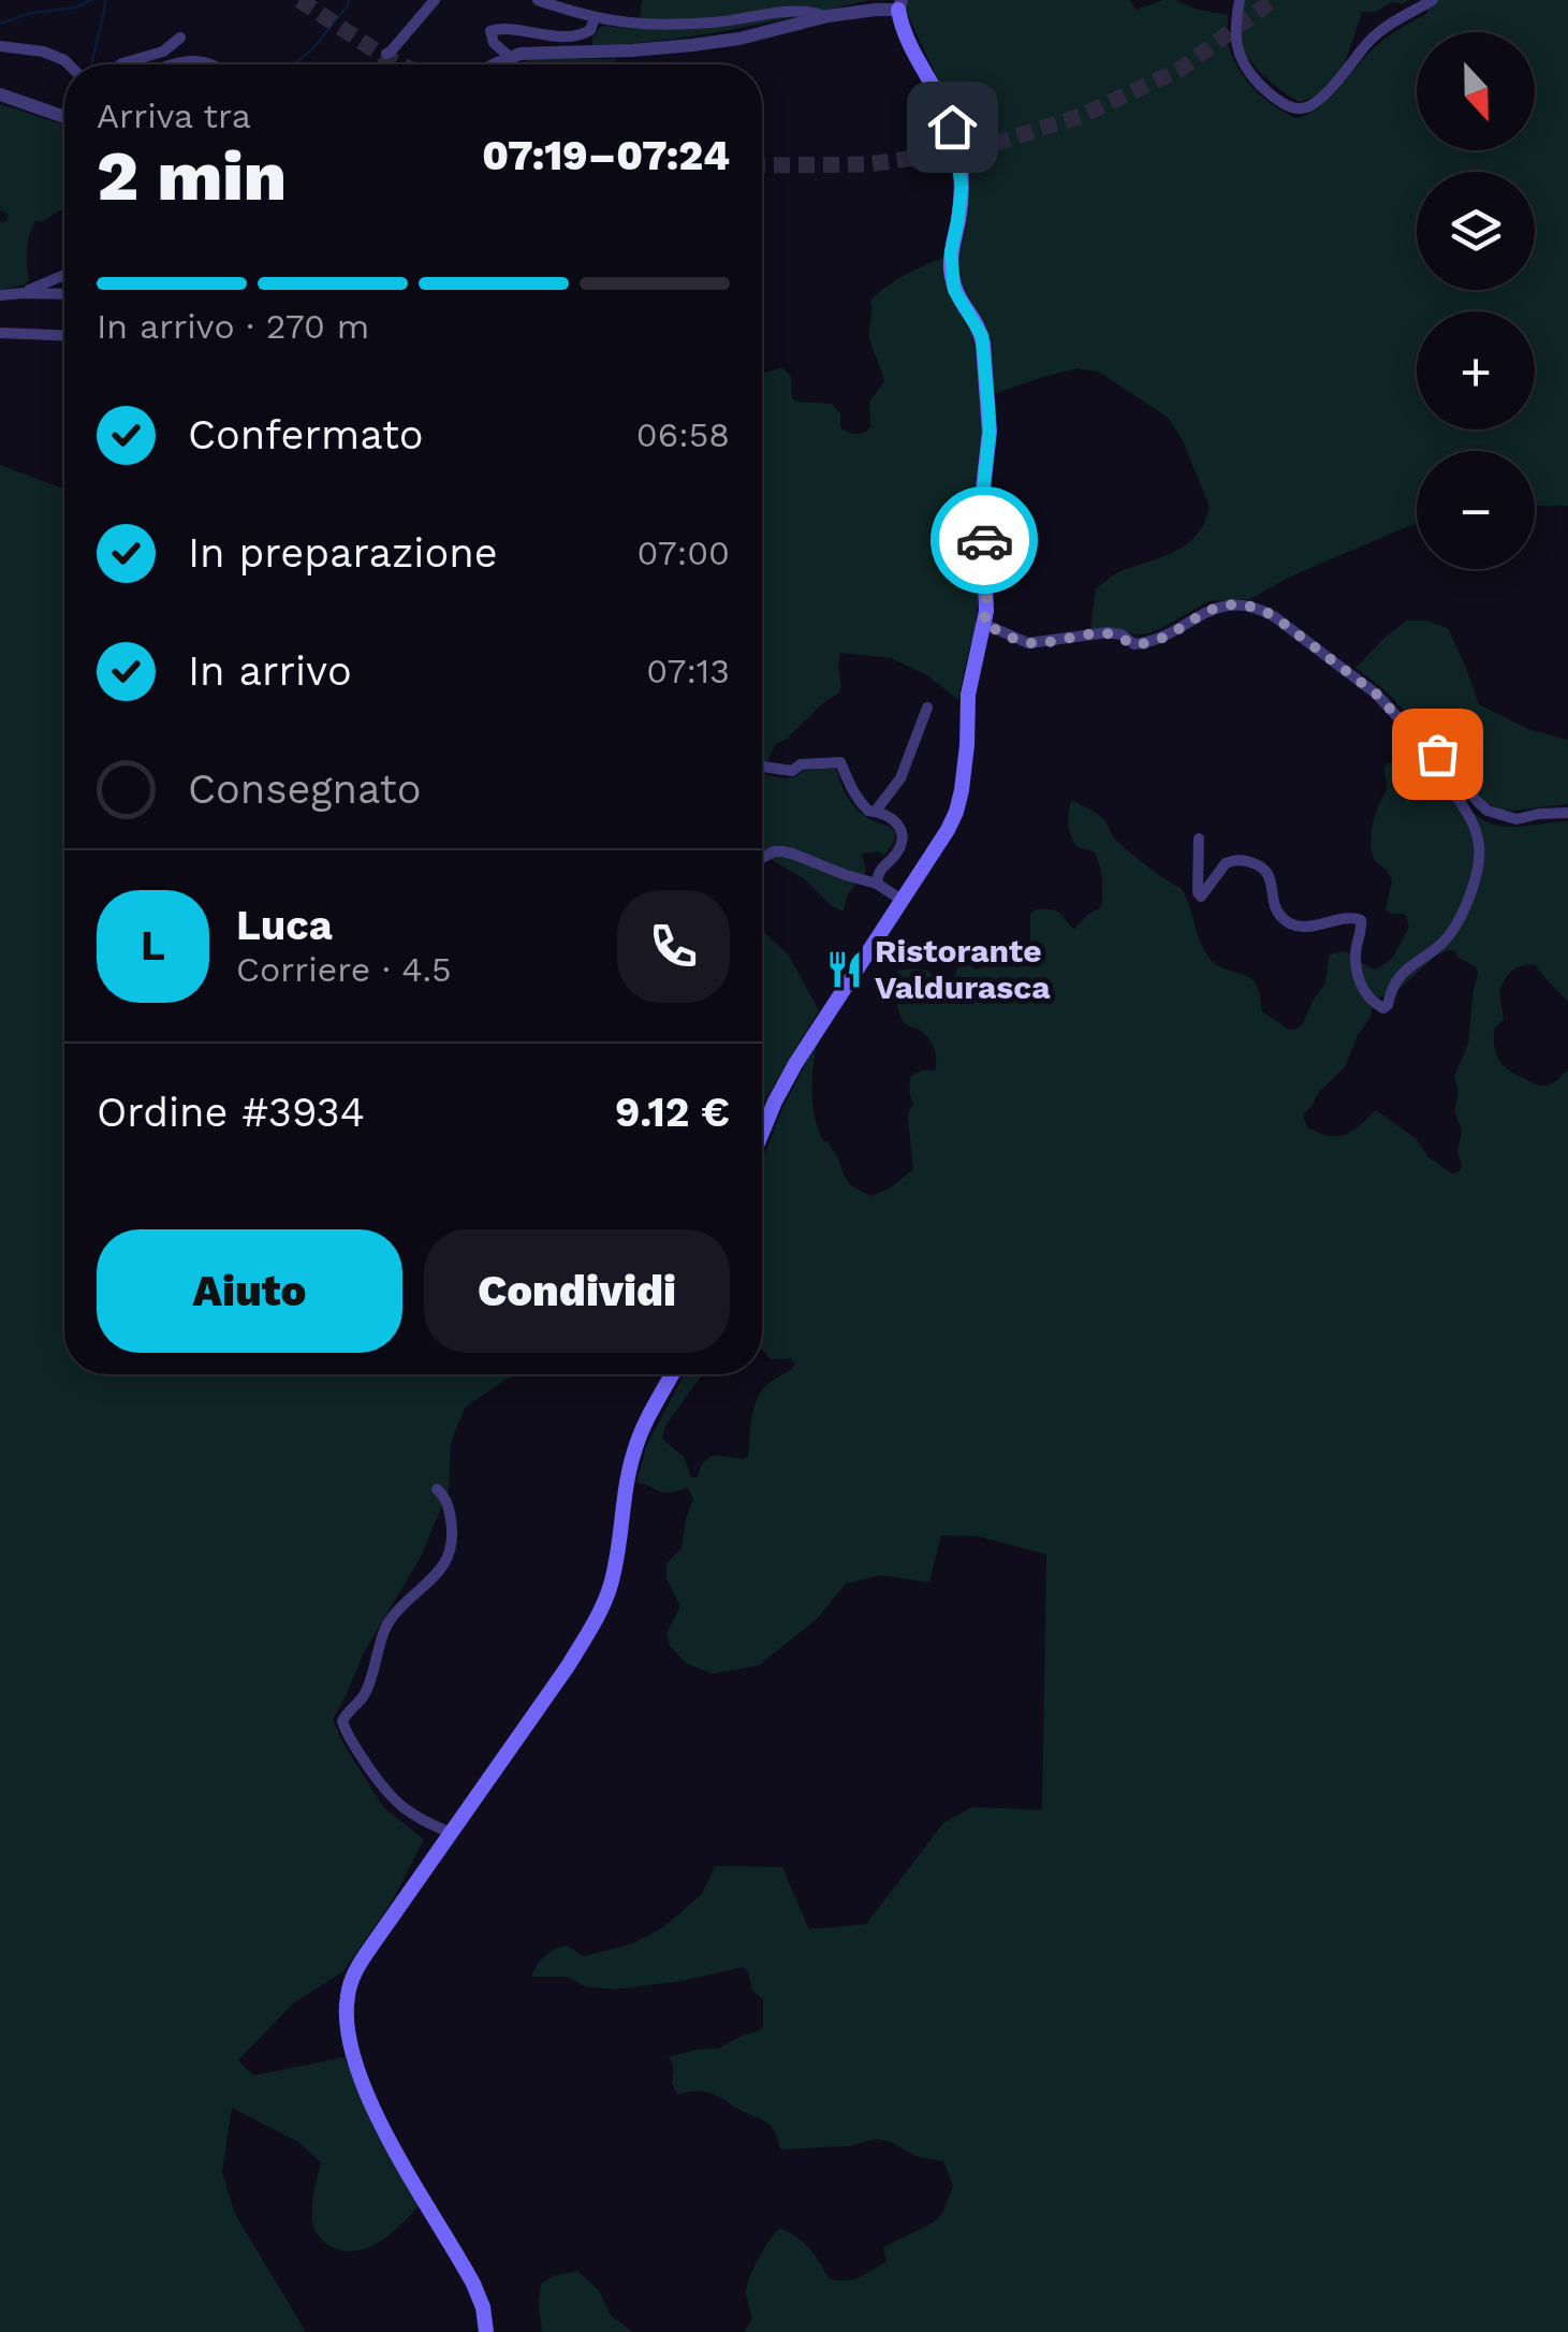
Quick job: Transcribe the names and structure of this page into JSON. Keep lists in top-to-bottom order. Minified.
{"places":{"restaurant":["Ristorante Valdurasca"]},"north":"bottom","page":{"map_buttons":["+","−"],"heading":["2 min","Arriva tra","07:19–07:24"],"panel":["Luca","Corriere · 4.5","Ordine #3934","9.12 €"],"bar":"In arrivo · 270 m","list":[["Confermato","06:58"],["In preparazione","07:00"],["In arrivo","07:13"],"Consegnato"],"round":"L","buttons":["Aiuto","Condividi"]}}
